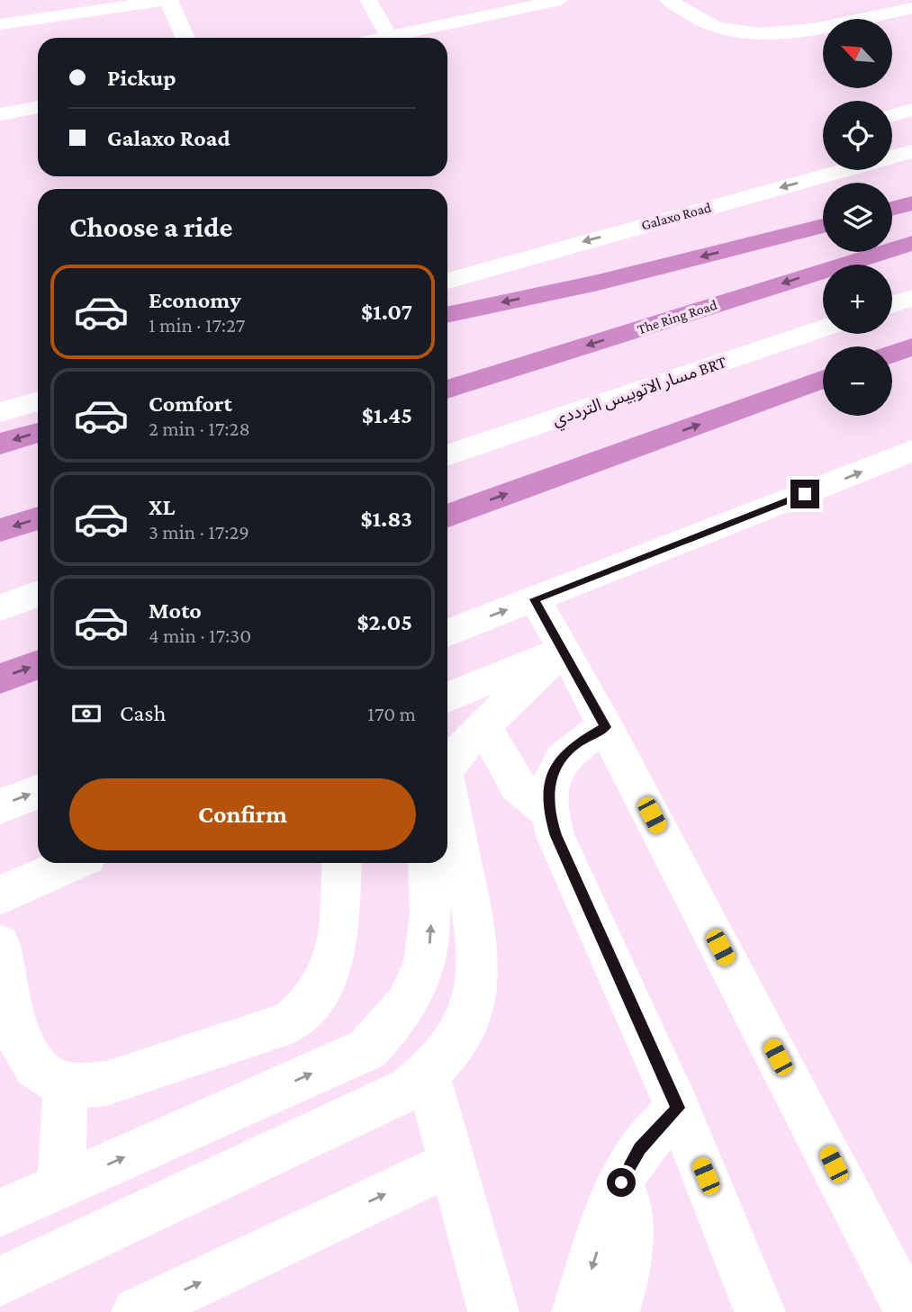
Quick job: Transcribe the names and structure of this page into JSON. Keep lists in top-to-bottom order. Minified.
{"streets":{"highway":["The Ring Road"],"street":["Galaxo Road","مسار الاتوبيس الترددي BRT"]},"north":"top left","page":{"map_buttons":["+","−"],"banner":["Pickup","Galaxo Road"],"heading":"Choose a ride","list":[{"name":"Economy","note":"1 min · 17:27","value":"$1.07"},{"name":"Comfort","note":"2 min · 17:28","value":"$1.45"},{"name":"XL","note":"3 min · 17:29","value":"$1.83"},{"name":"Moto","note":"4 min · 17:30","value":"$2.05"}],"pay":["Cash","170 m"],"buttons":"Confirm"}}
